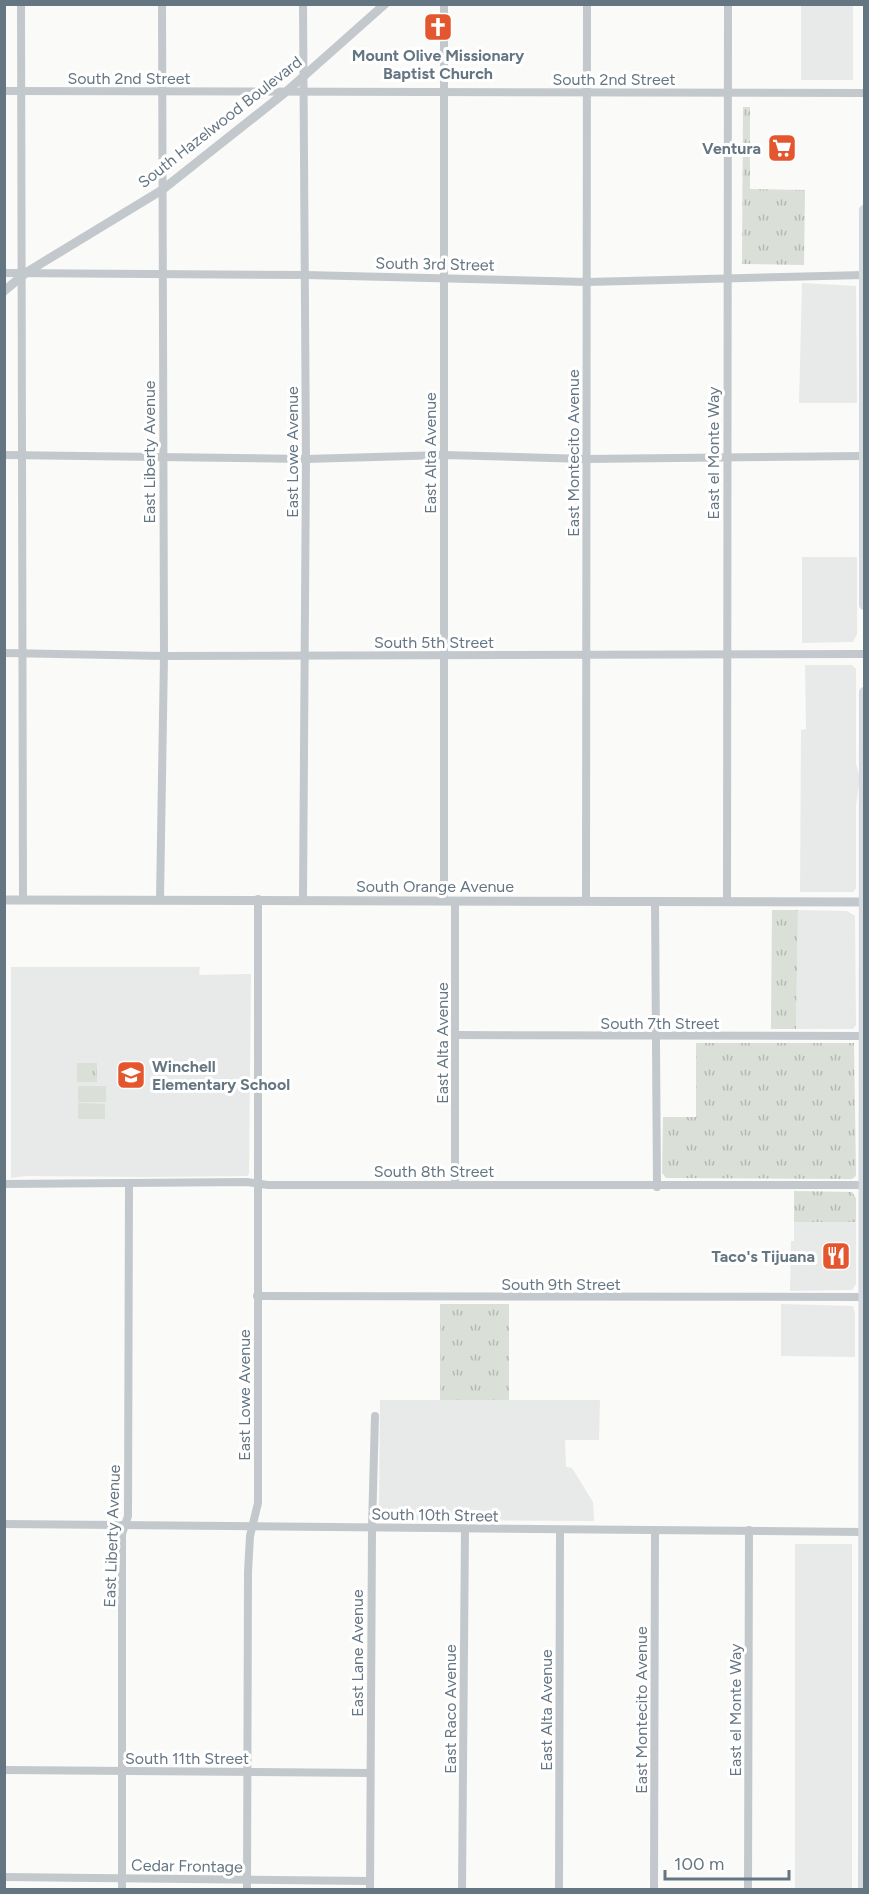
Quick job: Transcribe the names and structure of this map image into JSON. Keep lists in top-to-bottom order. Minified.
{"streets":{"street":["South 2nd Street","South Hazelwood Boulevard","South 3rd Street","East Liberty Avenue","East Lowe Avenue","East Alta Avenue","East Montecito Avenue","East el Monte Way","South 5th Street","South Orange Avenue","South 7th Street","South 8th Street","South 9th Street","South 10th Street","East Lane Avenue","East Raco Avenue","South 11th Street","Cedar Frontage"]},"crossings":[["South 2nd Street","South Hazelwood Boulevard"],["South 2nd Street","East Liberty Avenue"],["South 2nd Street","East Lowe Avenue"],["South 2nd Street","East Alta Avenue"],["South 2nd Street","East Montecito Avenue"],["South 2nd Street","East el Monte Way"],["South Hazelwood Boulevard","South 3rd Street"],["South Hazelwood Boulevard","East Liberty Avenue"],["South Hazelwood Boulevard","East Lowe Avenue"],["South 3rd Street","East Liberty Avenue"],["South 3rd Street","East Lowe Avenue"],["South 3rd Street","East Alta Avenue"],["South 3rd Street","East Montecito Avenue"],["South 3rd Street","East el Monte Way"],["East Liberty Avenue","South 5th Street"],["East Liberty Avenue","South Orange Avenue"],["East Liberty Avenue","South 8th Street"],["East Liberty Avenue","South 10th Street"],["East Liberty Avenue","South 11th Street"],["East Liberty Avenue","Cedar Frontage"],["East Lowe Avenue","South 5th Street"],["East Lowe Avenue","South Orange Avenue"],["East Lowe Avenue","South 8th Street"],["East Lowe Avenue","South 9th Street"],["East Lowe Avenue","South 10th Street"],["East Lowe Avenue","South 11th Street"],["East Lowe Avenue","Cedar Frontage"],["East Alta Avenue","South 5th Street"],["East Alta Avenue","South Orange Avenue"],["East Alta Avenue","South 7th Street"],["East Alta Avenue","South 8th Street"],["East Alta Avenue","South 10th Street"],["East Montecito Avenue","South 5th Street"],["East Montecito Avenue","South Orange Avenue"],["East Montecito Avenue","South 10th Street"],["East el Monte Way","South 5th Street"],["East el Monte Way","South Orange Avenue"],["East el Monte Way","South 10th Street"],["South 10th Street","East Lane Avenue"],["South 10th Street","East Raco Avenue"],["East Lane Avenue","South 11th Street"],["East Lane Avenue","Cedar Frontage"]],"places":{"church":["Mount Olive Missionary Baptist Church"],"supermarket":["Ventura"],"school or university":["Winchell Elementary School"],"restaurant":["Taco's Tijuana"]},"scale_bar":"100 m"}
